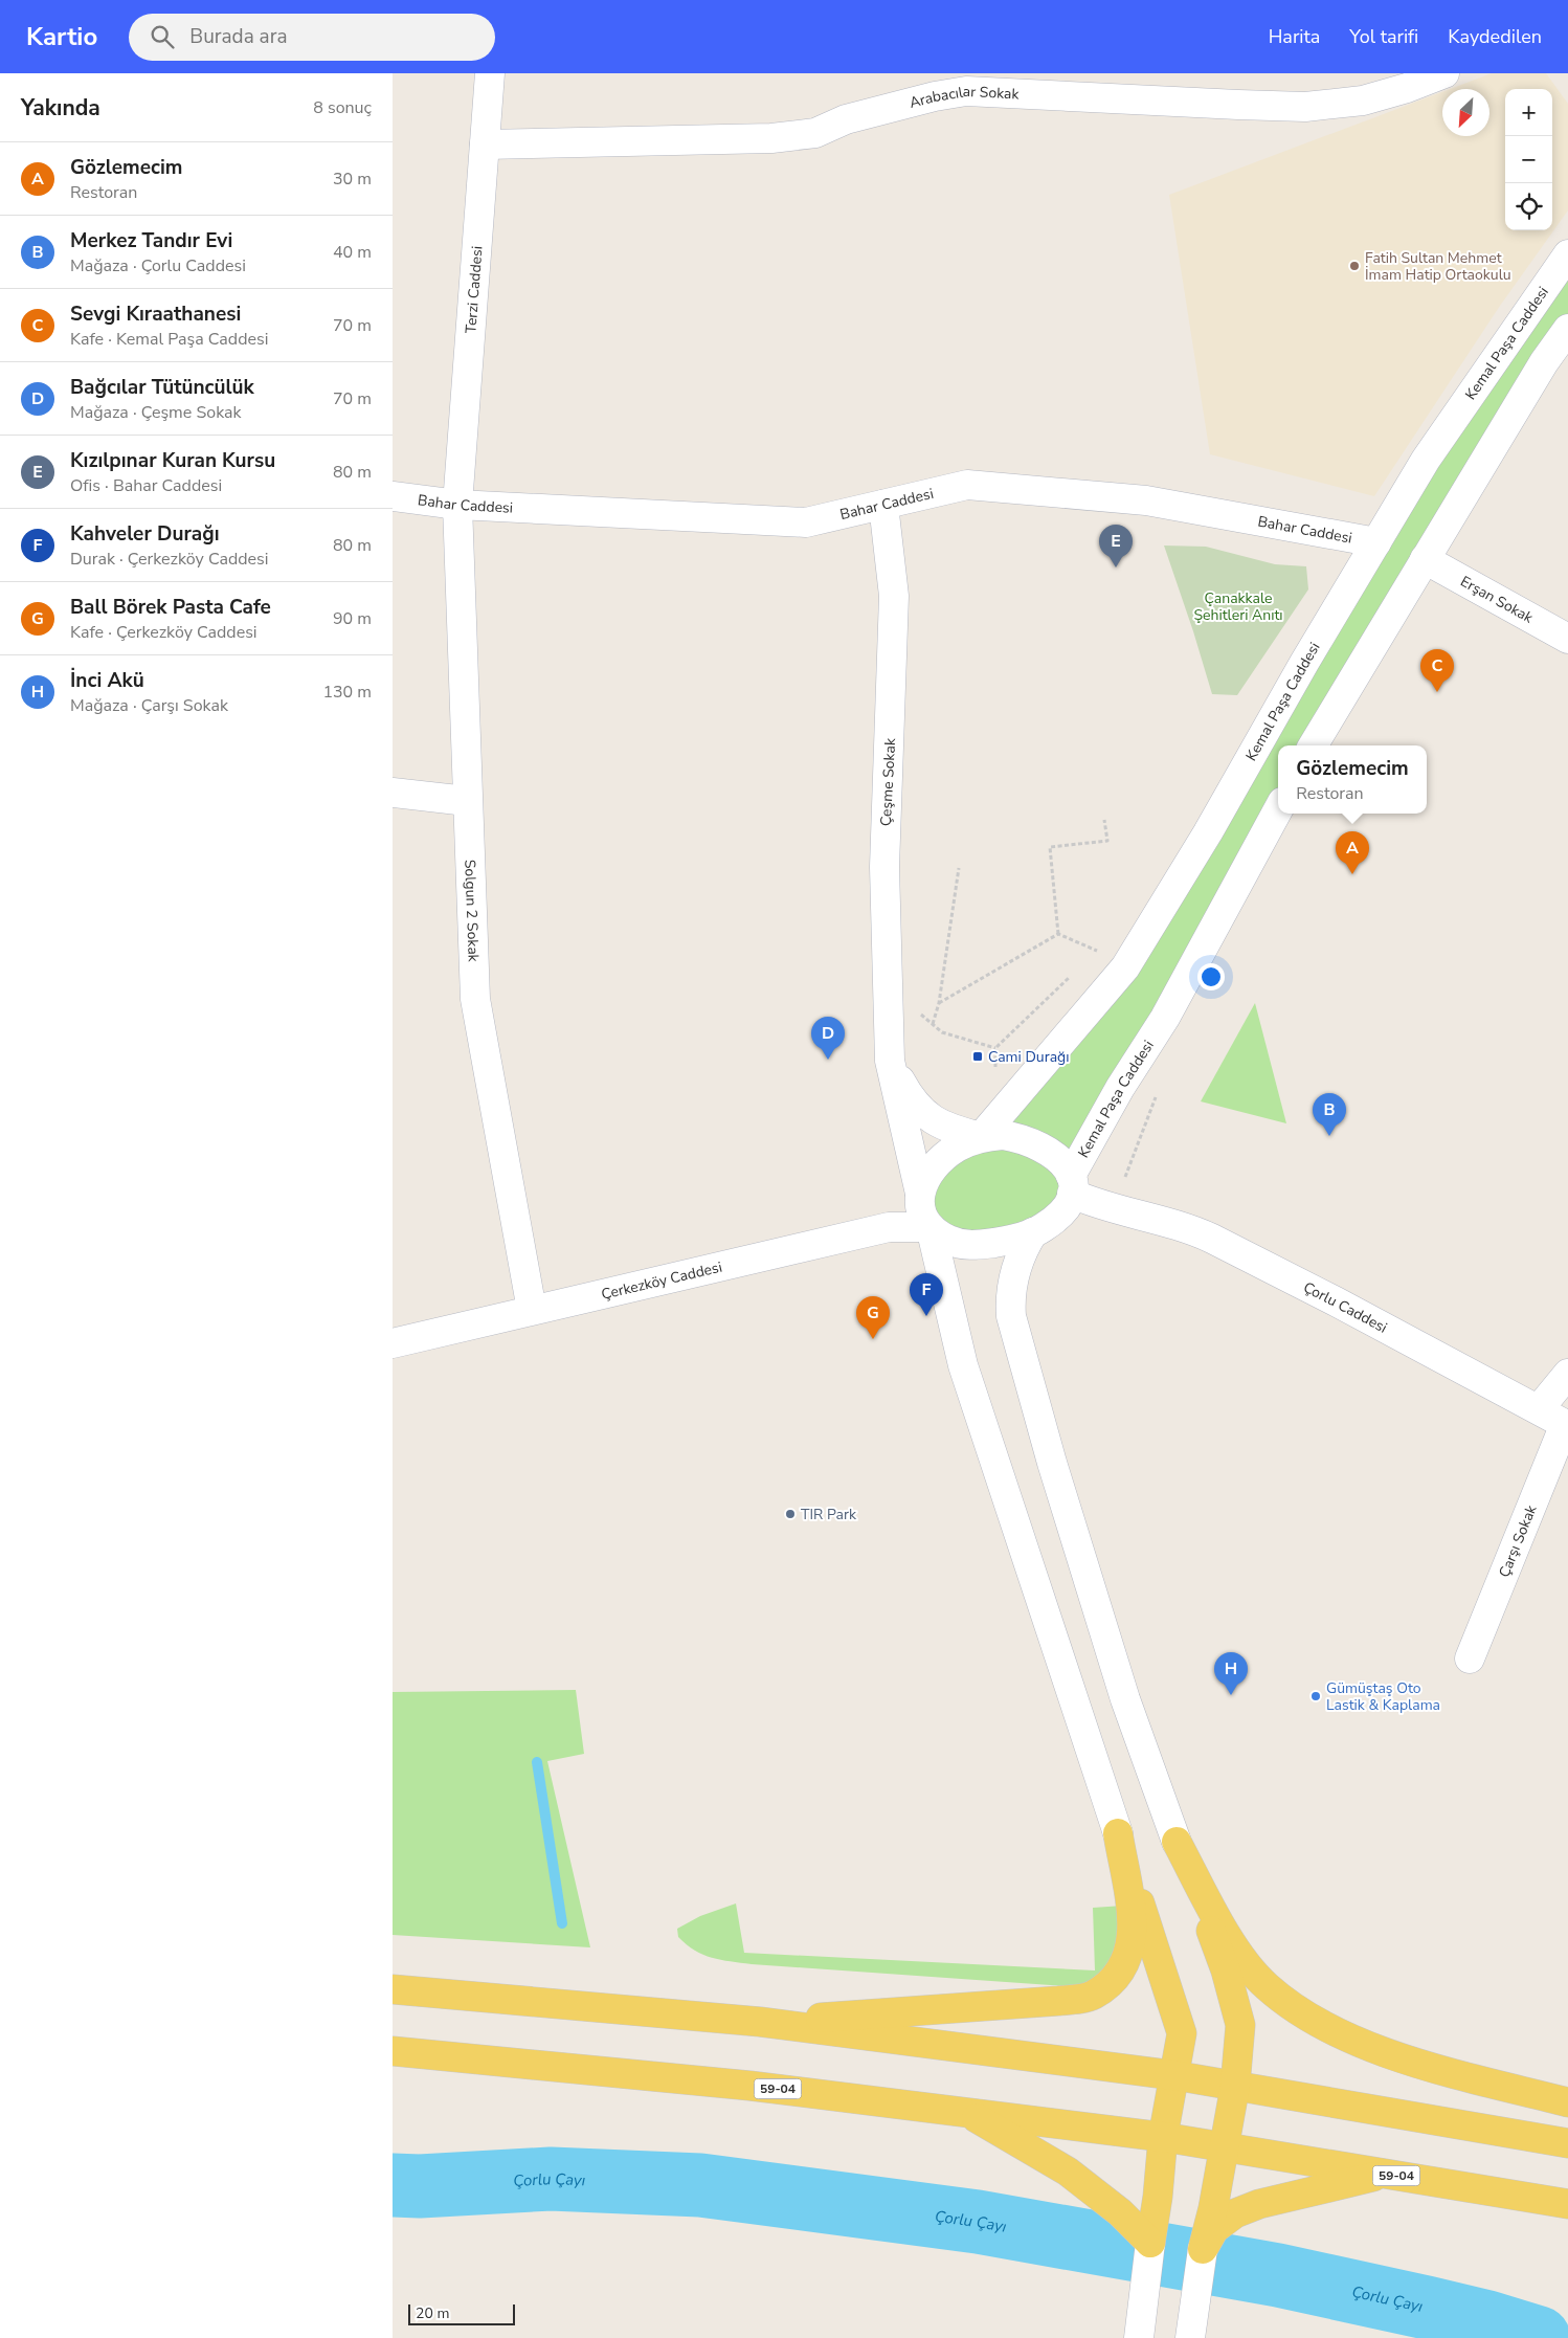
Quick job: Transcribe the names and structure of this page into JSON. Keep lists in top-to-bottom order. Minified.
{"streets":{"main road":["Arabacılar Sokak","Terzi Caddesi","Kemal Paşa Caddesi","Bahar Caddesi","Erşan Sokak","Çeşme Sokak","Solgun 2 Sokak","Çerkezköy Caddesi","Çorlu Caddesi","Çarşı Sokak","59-04"]},"crossings":[["Arabacılar Sokak","Terzi Caddesi"],["Terzi Caddesi","Bahar Caddesi"],["Terzi Caddesi","Solgun 2 Sokak"],["Kemal Paşa Caddesi","Bahar Caddesi"],["Kemal Paşa Caddesi","Çeşme Sokak"],["Kemal Paşa Caddesi","Çerkezköy Caddesi"],["Kemal Paşa Caddesi","Çorlu Caddesi"],["Bahar Caddesi","Çeşme Sokak"],["Bahar Caddesi","Solgun 2 Sokak"],["Çeşme Sokak","Çerkezköy Caddesi"],["Çeşme Sokak","Çorlu Caddesi"],["Solgun 2 Sokak","Çerkezköy Caddesi"],["Çerkezköy Caddesi","Çorlu Caddesi"],["Çorlu Caddesi","Çarşı Sokak"]],"water":["Çorlu Çayı"],"parks":["Çanakkale Şehitleri Anıtı"],"places":{"other":["Fatih Sultan Mehmet İmam Hatip Ortaokulu","TIR Park","Gümüştaş Oto Lastik & Kaplama"],"transit":["Cami Durağı"]},"scale_bar":"20 m","north":"bottom left","page":{"header":"Kartio","search":"Burada ara","nav":["Harita","Yol tarifi","Kaydedilen"],"heading":["Yakında","8 sonuç"],"map_buttons":["+","−"],"list":[{"mark":"A","name":"Gözlemecim","note":"Restoran","value":"30 m"},{"mark":"B","name":"Merkez Tandır Evi","note":"Mağaza · Çorlu Caddesi","value":"40 m"},{"mark":"C","name":"Sevgi Kıraathanesi","note":"Kafe · Kemal Paşa Caddesi","value":"70 m"},{"mark":"D","name":"Bağcılar Tütüncülük","note":"Mağaza · Çeşme Sokak","value":"70 m"},{"mark":"E","name":"Kızılpınar Kuran Kursu","note":"Ofis · Bahar Caddesi","value":"80 m"},{"mark":"F","name":"Kahveler Durağı","note":"Durak · Çerkezköy Caddesi","value":"80 m"},{"mark":"G","name":"Ball Börek Pasta Cafe","note":"Kafe · Çerkezköy Caddesi","value":"90 m"},{"mark":"H","name":"İnci Akü","note":"Mağaza · Çarşı Sokak","value":"130 m"}],"pins":["E","C","A","D","B","F","G","H"],"popup":["Gözlemecim","Restoran"],"scale":"20 m"}}
